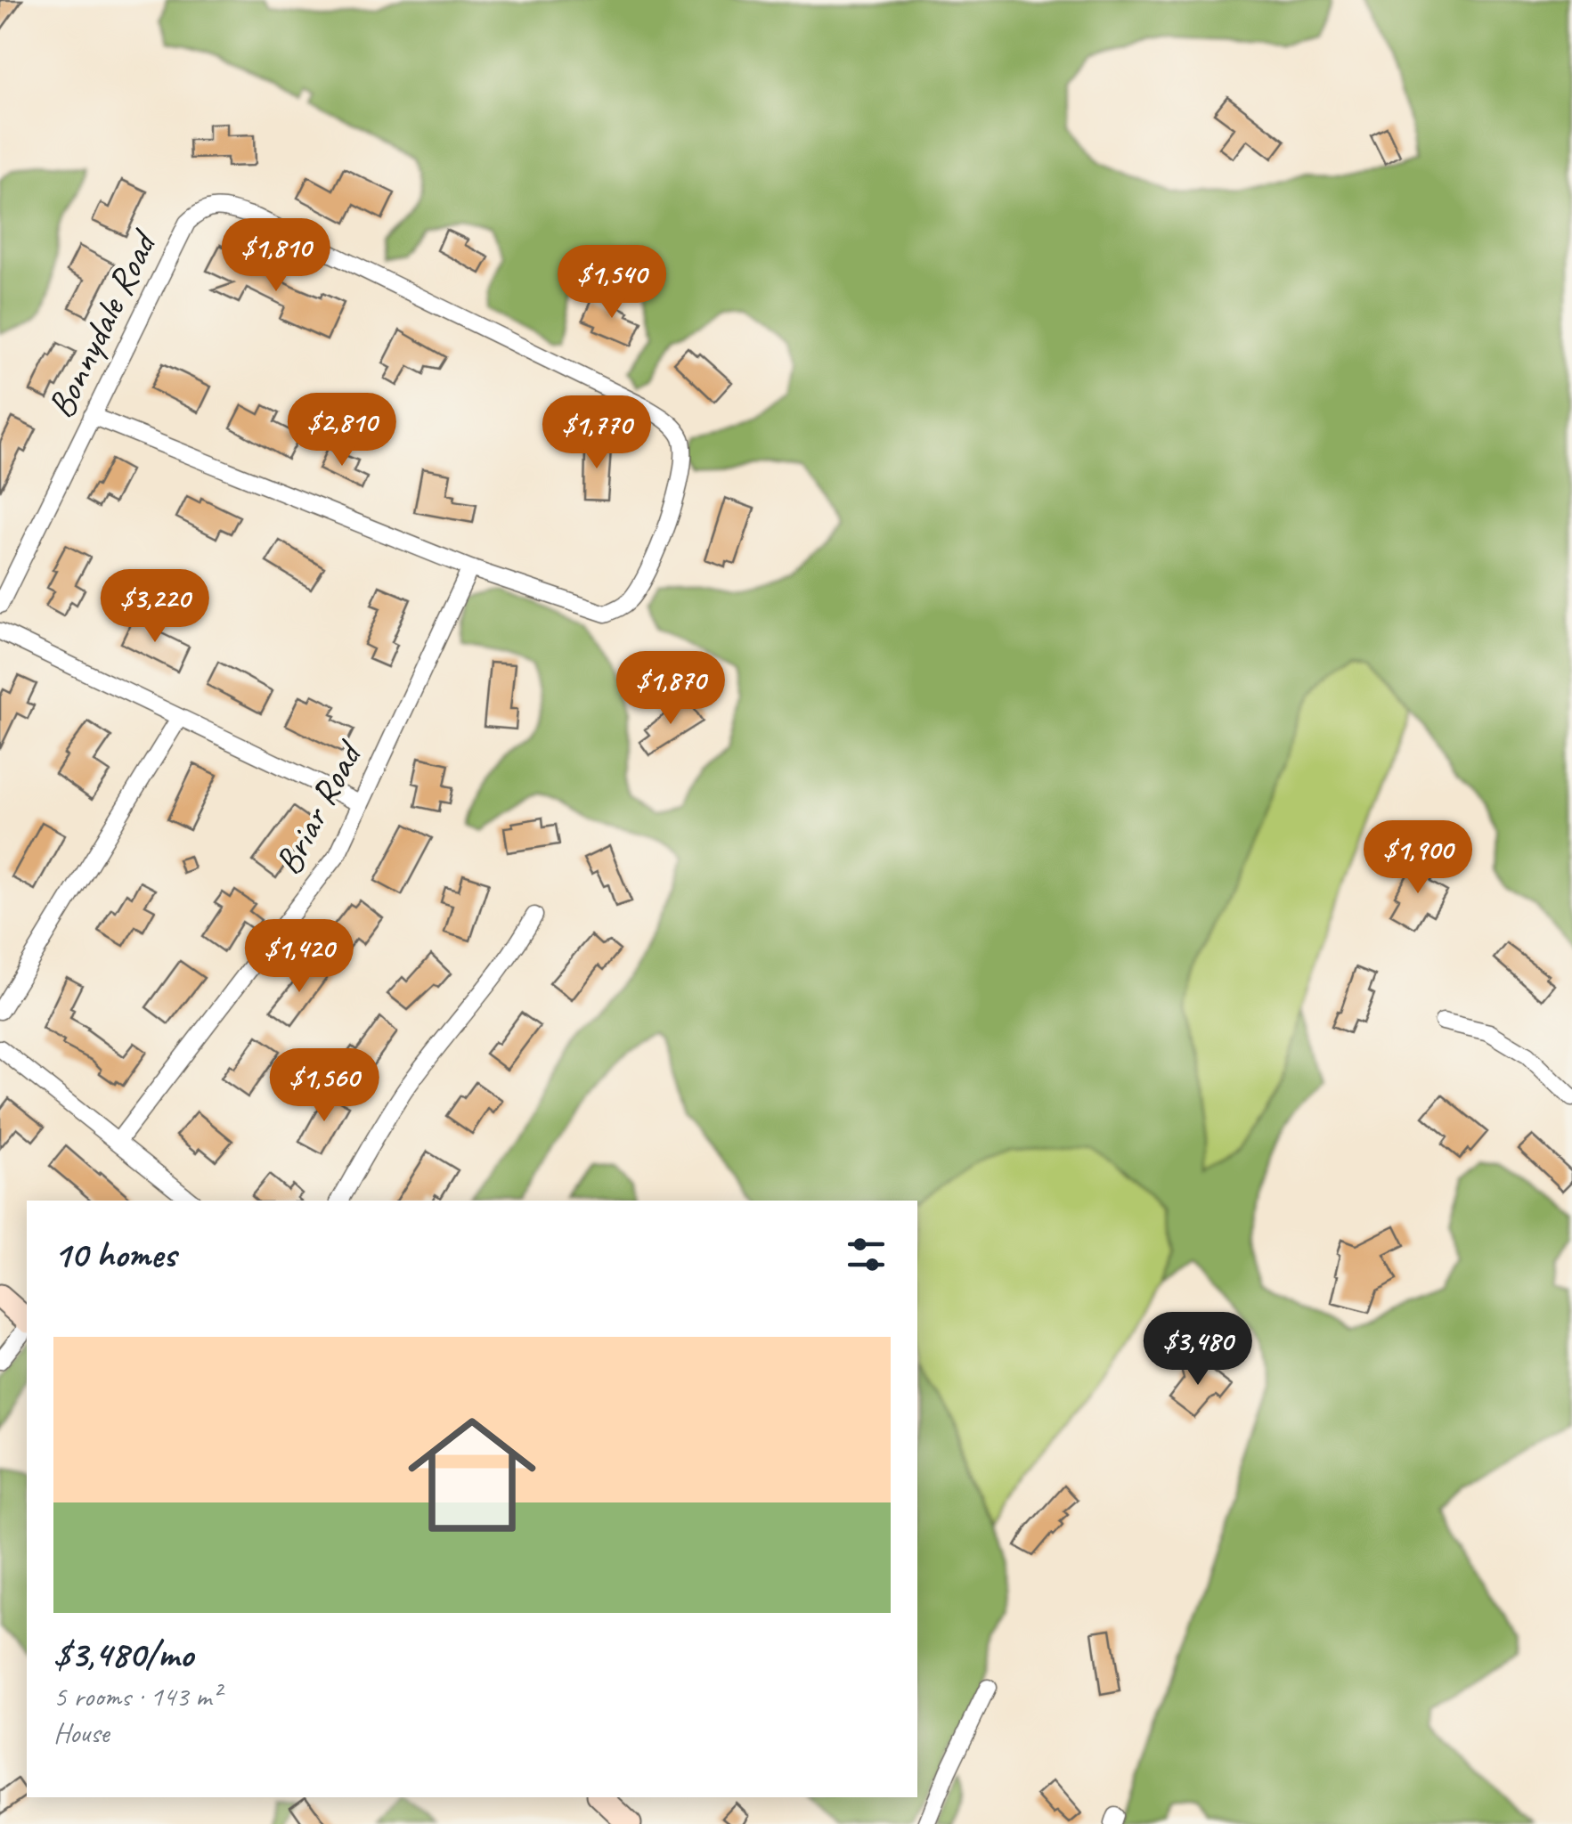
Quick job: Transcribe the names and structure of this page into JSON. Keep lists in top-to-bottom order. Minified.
{"streets":{"street":["Bonnydale Road","Briar Road"]},"crossings":[["Bonnydale Road","Briar Road"]],"page":{"price":["$1,810","$1,540","$2,810","$1,770","$3,220","$1,870","$1,900","$1,420","$1,560","$3,480"],"heading":"10 homes","list":[{"name":"$3,480/mo","note":"5 rooms · 143 m² · House"}]}}
